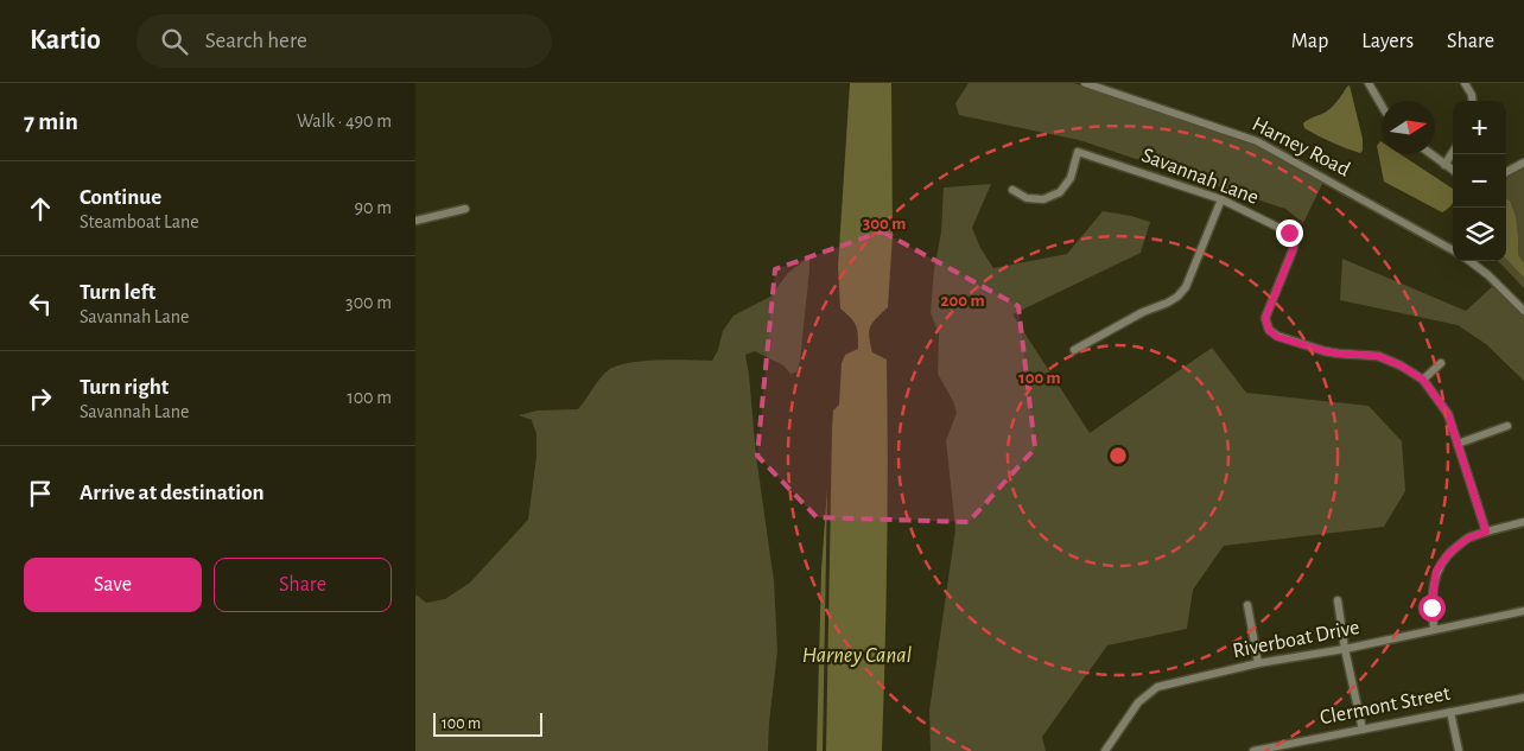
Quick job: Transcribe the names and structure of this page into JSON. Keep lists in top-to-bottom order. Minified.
{"streets":{"street":["Harney Road","Savannah Lane","Riverboat Drive","Clermont Street"]},"water":["Harney Canal"],"scale_bar":"100 m","north":"right","page":{"header":"Kartio","search":"Search here","nav":["Map","Layers","Share"],"heading":["7 min","Walk · 490 m"],"map_buttons":["+","−"],"list":[["Continue","Steamboat Lane","90 m"],["Turn left","Savannah Lane","300 m"],["Turn right","Savannah Lane","100 m"],"Arrive at destination"],"buttons":["Save","Share"],"scale":"100 m"},"rings":["300 m","200 m","100 m"]}
